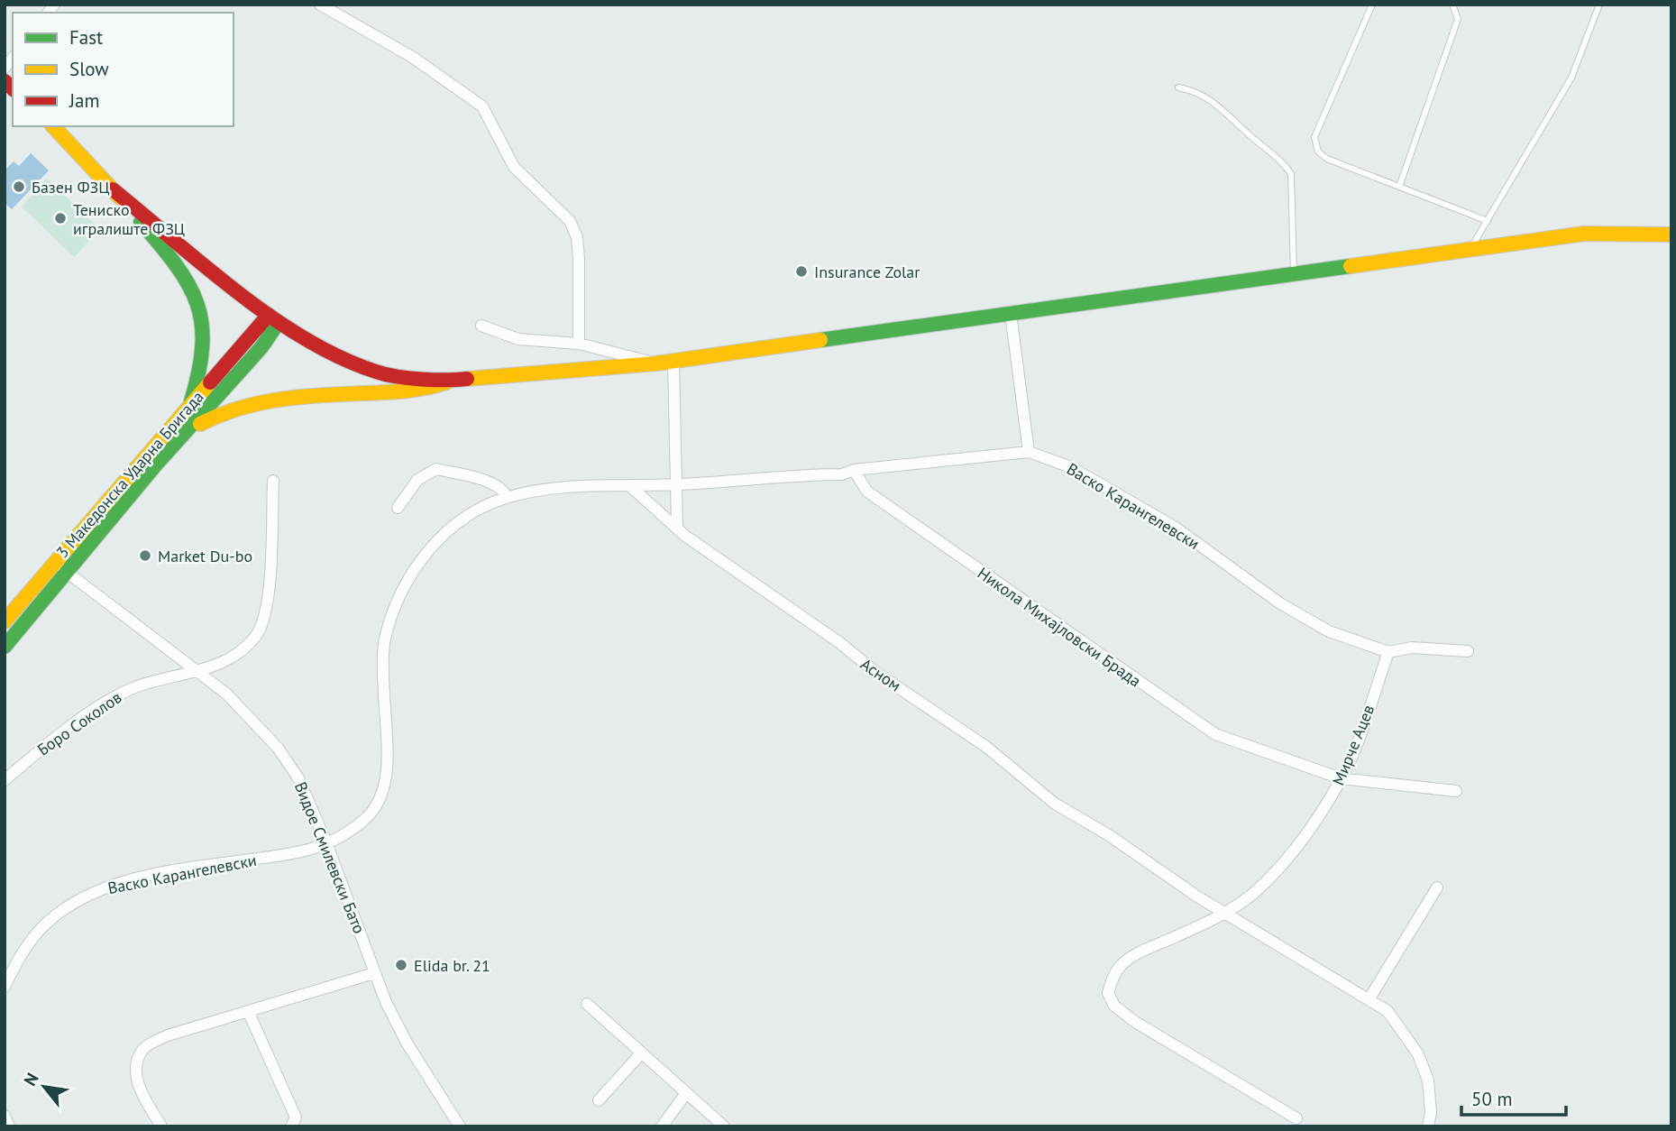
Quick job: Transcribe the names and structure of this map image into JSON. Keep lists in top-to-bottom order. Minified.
{"streets":{"main road":["3 Македонска Ударна Бригада"],"street":["Васко Карангелевски","Никола Михајловски Брада","Асном","Боро Соколов","Мирче Ацев","Видое Смилевски Бато"]},"crossings":[["3 Македонска Ударна Бригада","Видое Смилевски Бато"],["Васко Карангелевски","Никола Михајловски Брада"],["Васко Карангелевски","Асном"],["Васко Карангелевски","Мирче Ацев"],["Васко Карангелевски","Видое Смилевски Бато"],["Никола Михајловски Брада","Мирче Ацев"],["Асном","Мирче Ацев"],["Боро Соколов","Видое Смилевски Бато"]],"places":["Базен ФЗЦ","Тениско игралиште ФЗЦ","Insurance Zolar","Market Du-bo","Elida br. 21"],"legend":["Fast","Slow","Jam"],"scale_bar":"50 m","north":"top left"}
